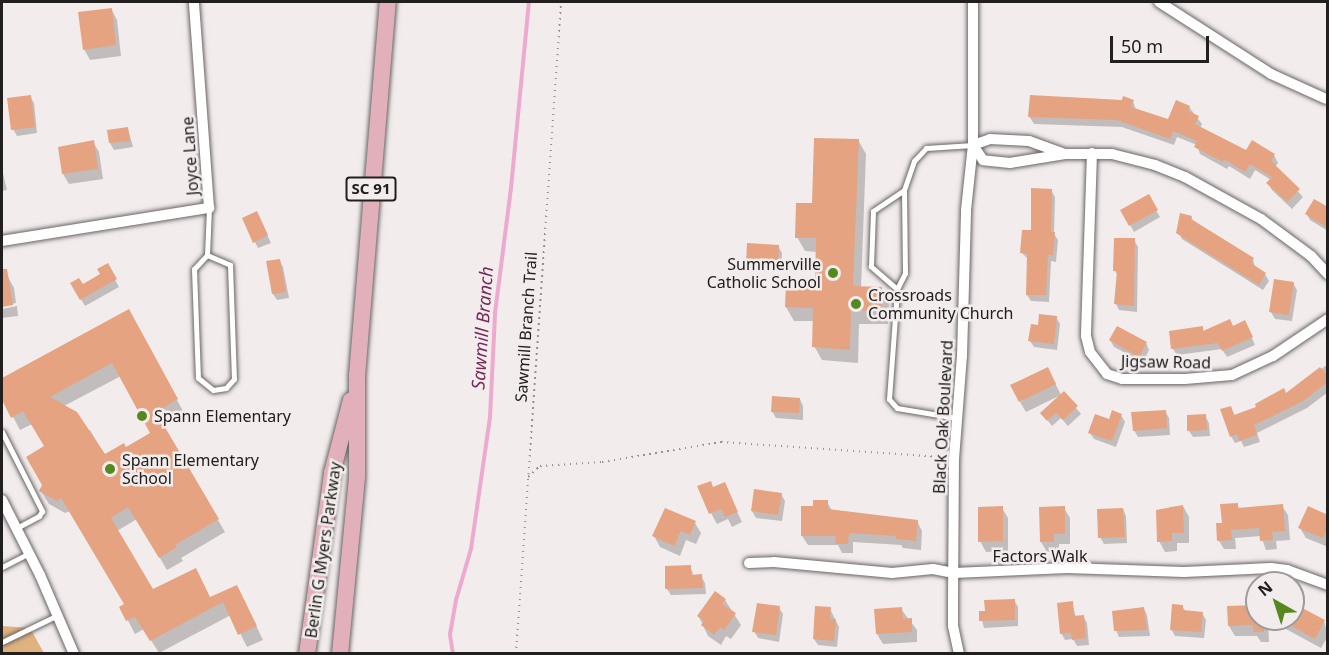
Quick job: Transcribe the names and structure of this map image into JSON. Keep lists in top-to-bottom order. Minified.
{"streets":{"main road":["SC 91","Berlin G Myers Parkway"],"street":["Joyce Lane","Jigsaw Road","Black Oak Boulevard","Factors Walk"],"path":["Sawmill Branch Trail"]},"crossings":[["Black Oak Boulevard","Factors Walk"]],"water":["Sawmill Branch"],"places":["Summerville Catholic School","Crossroads Community Church","Spann Elementary","Spann Elementary School"],"scale_bar":"50 m","north":"top left"}
